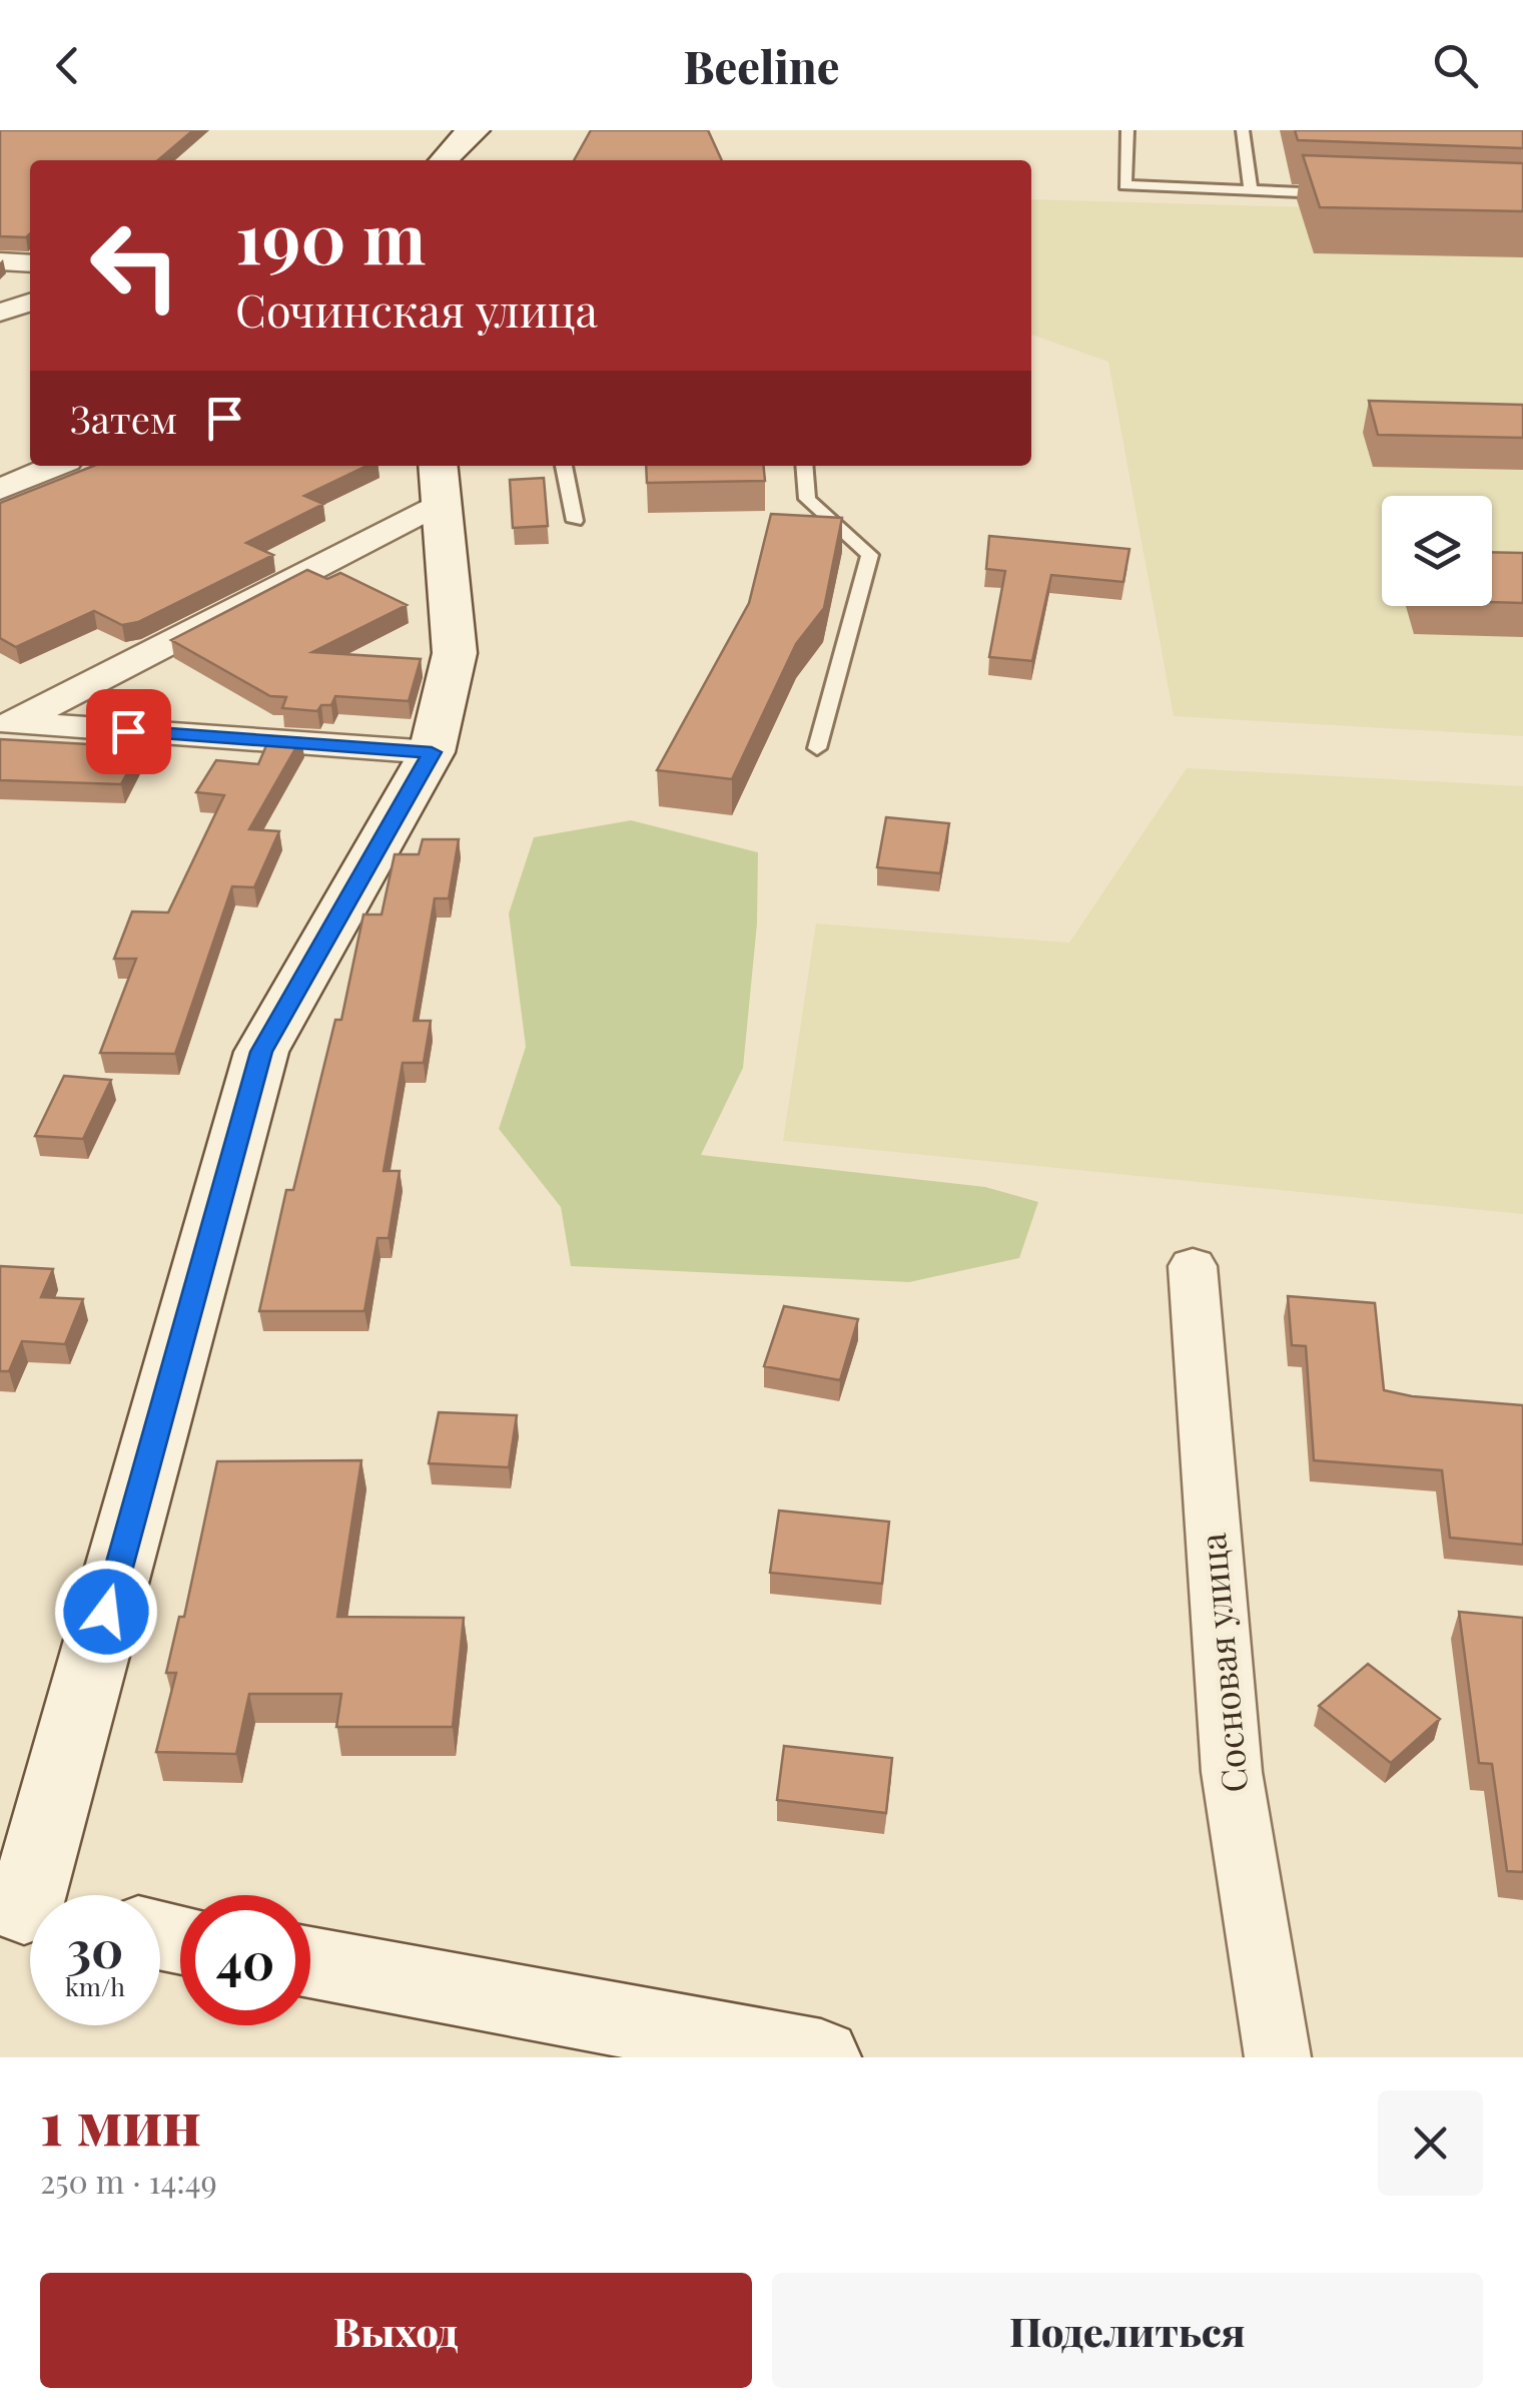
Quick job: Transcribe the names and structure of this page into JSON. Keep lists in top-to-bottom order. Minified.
{"streets":{"street":["Сосновая улица"]},"page":{"header":"Beeline","turn":["190 m","Сочинская улица"],"then":"Затем","speed":"30 km/h","limit":"40","heading":["1 мин","250 m · 14:49"],"buttons":["Выход","Поделиться"]}}
